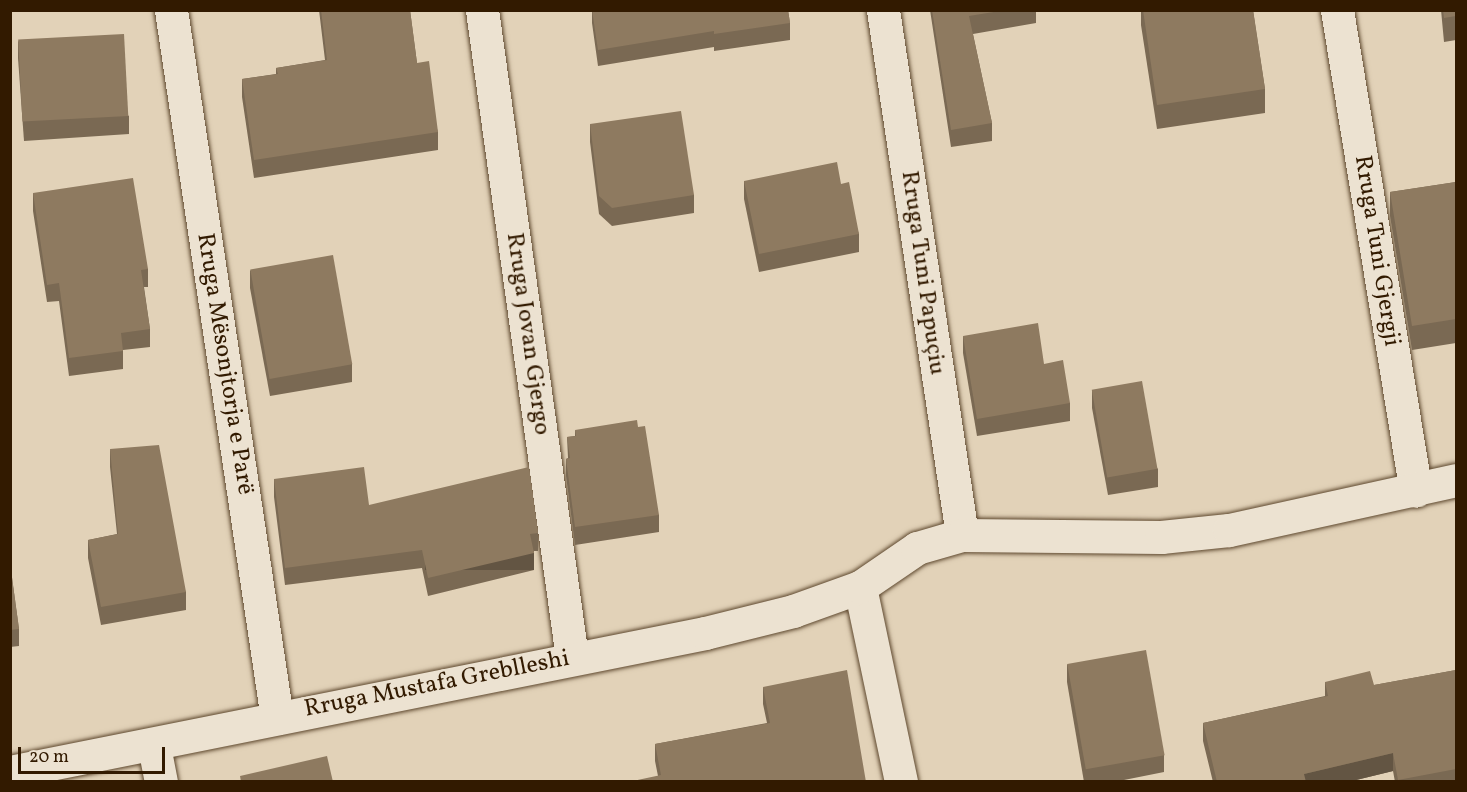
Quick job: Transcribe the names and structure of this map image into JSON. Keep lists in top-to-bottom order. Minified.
{"streets":{"street":["Rruga Tuni Gjergji","Rruga Tuni Papuçiu","Rruga Jovan Gjergo","Rruga Mësonjtorja e Parë","Rruga Mustafa Greblleshi"]},"crossings":[["Rruga Tuni Gjergji","Rruga Mustafa Greblleshi"],["Rruga Tuni Papuçiu","Rruga Mustafa Greblleshi"],["Rruga Jovan Gjergo","Rruga Mustafa Greblleshi"],["Rruga Mësonjtorja e Parë","Rruga Mustafa Greblleshi"]],"scale_bar":"20 m"}
